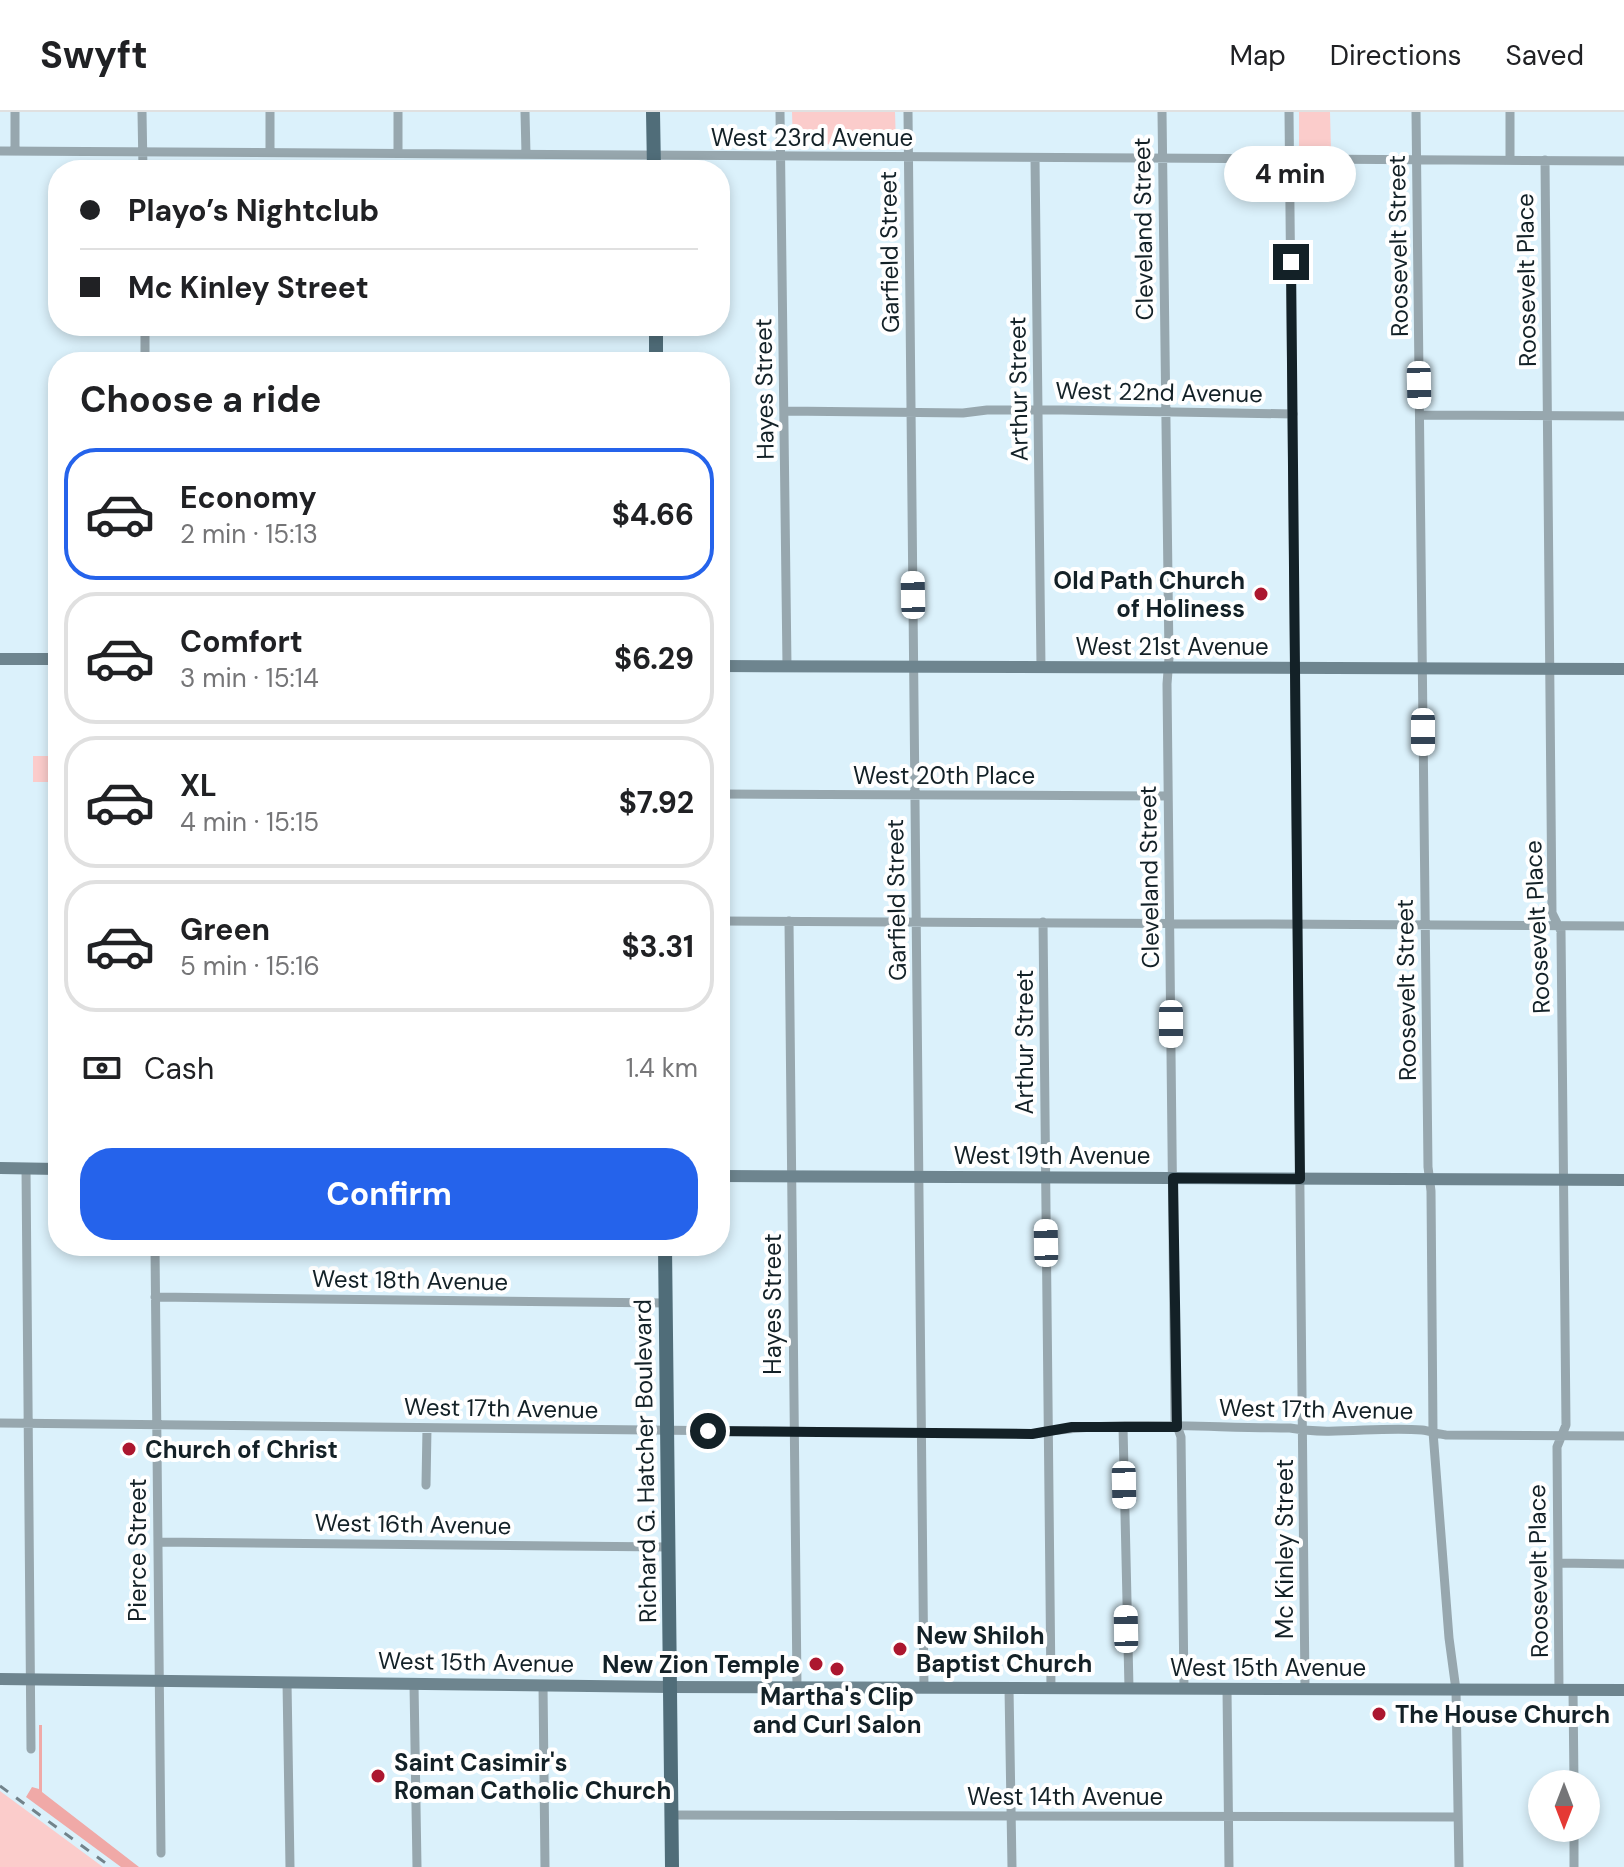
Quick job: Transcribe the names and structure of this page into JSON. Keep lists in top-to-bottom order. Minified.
{"streets":{"main road":["Richard G. Hatcher Boulevard"],"street":["West 23rd Avenue","Cleveland Street","Roosevelt Street","Garfield Street","Roosevelt Place","Hayes Street","Arthur Street","West 22nd Avenue","West 21st Avenue","West 20th Place","West 19th Avenue","West 18th Avenue","West 17th Avenue","West 16th Avenue","Mc Kinley Street","Pierce Street","West 15th Avenue","West 14th Avenue"]},"crossings":[["West 23rd Avenue","Cleveland Street"],["West 23rd Avenue","Roosevelt Street"],["West 23rd Avenue","Garfield Street"],["West 23rd Avenue","Roosevelt Place"],["West 23rd Avenue","Hayes Street"],["West 23rd Avenue","Arthur Street"],["West 23rd Avenue","Mc Kinley Street"],["Cleveland Street","West 22nd Avenue"],["Cleveland Street","West 21st Avenue"],["Cleveland Street","West 20th Place"],["Cleveland Street","West 19th Avenue"],["Cleveland Street","West 17th Avenue"],["Cleveland Street","West 15th Avenue"],["Roosevelt Street","West 21st Avenue"],["Roosevelt Street","West 19th Avenue"],["Roosevelt Street","West 17th Avenue"],["Roosevelt Street","West 15th Avenue"],["Roosevelt Street","West 14th Avenue"],["Garfield Street","West 22nd Avenue"],["Garfield Street","West 21st Avenue"],["Garfield Street","West 20th Place"],["Garfield Street","West 19th Avenue"],["Garfield Street","West 17th Avenue"],["Garfield Street","West 15th Avenue"],["Roosevelt Place","West 21st Avenue"],["Roosevelt Place","West 19th Avenue"],["Roosevelt Place","West 17th Avenue"],["Roosevelt Place","West 15th Avenue"],["Hayes Street","West 22nd Avenue"],["Hayes Street","West 21st Avenue"],["Hayes Street","West 19th Avenue"],["Hayes Street","West 17th Avenue"],["Hayes Street","West 15th Avenue"],["Arthur Street","West 22nd Avenue"],["Arthur Street","West 21st Avenue"],["Arthur Street","West 19th Avenue"],["Arthur Street","West 17th Avenue"],["Arthur Street","West 15th Avenue"],["West 22nd Avenue","Mc Kinley Street"],["West 21st Avenue","Mc Kinley Street"],["West 19th Avenue","Mc Kinley Street"],["West 18th Avenue","Richard G. Hatcher Boulevard"],["West 18th Avenue","Pierce Street"],["West 17th Avenue","Richard G. Hatcher Boulevard"],["West 17th Avenue","Mc Kinley Street"],["West 17th Avenue","Pierce Street"],["Richard G. Hatcher Boulevard","West 16th Avenue"],["Richard G. Hatcher Boulevard","West 15th Avenue"],["Richard G. Hatcher Boulevard","West 14th Avenue"],["West 16th Avenue","Pierce Street"],["Mc Kinley Street","West 15th Avenue"],["Pierce Street","West 15th Avenue"]],"places":["Old Path Church of Holiness","Church of Christ","New Shiloh Baptist Church","New Zion Temple","Martha's Clip and Curl Salon","The House Church","Saint Casimir's Roman Catholic Church"],"north":"bottom","page":{"header":"Swyft","nav":["Map","Directions","Saved"],"bubble":"4 min","banner":["Playo’s Nightclub","Mc Kinley Street"],"heading":"Choose a ride","list":[{"name":"Economy","note":"2 min · 15:13","value":"$4.66"},{"name":"Comfort","note":"3 min · 15:14","value":"$6.29"},{"name":"XL","note":"4 min · 15:15","value":"$7.92"},{"name":"Green","note":"5 min · 15:16","value":"$3.31"}],"pay":["Cash","1.4 km"],"buttons":"Confirm"}}
